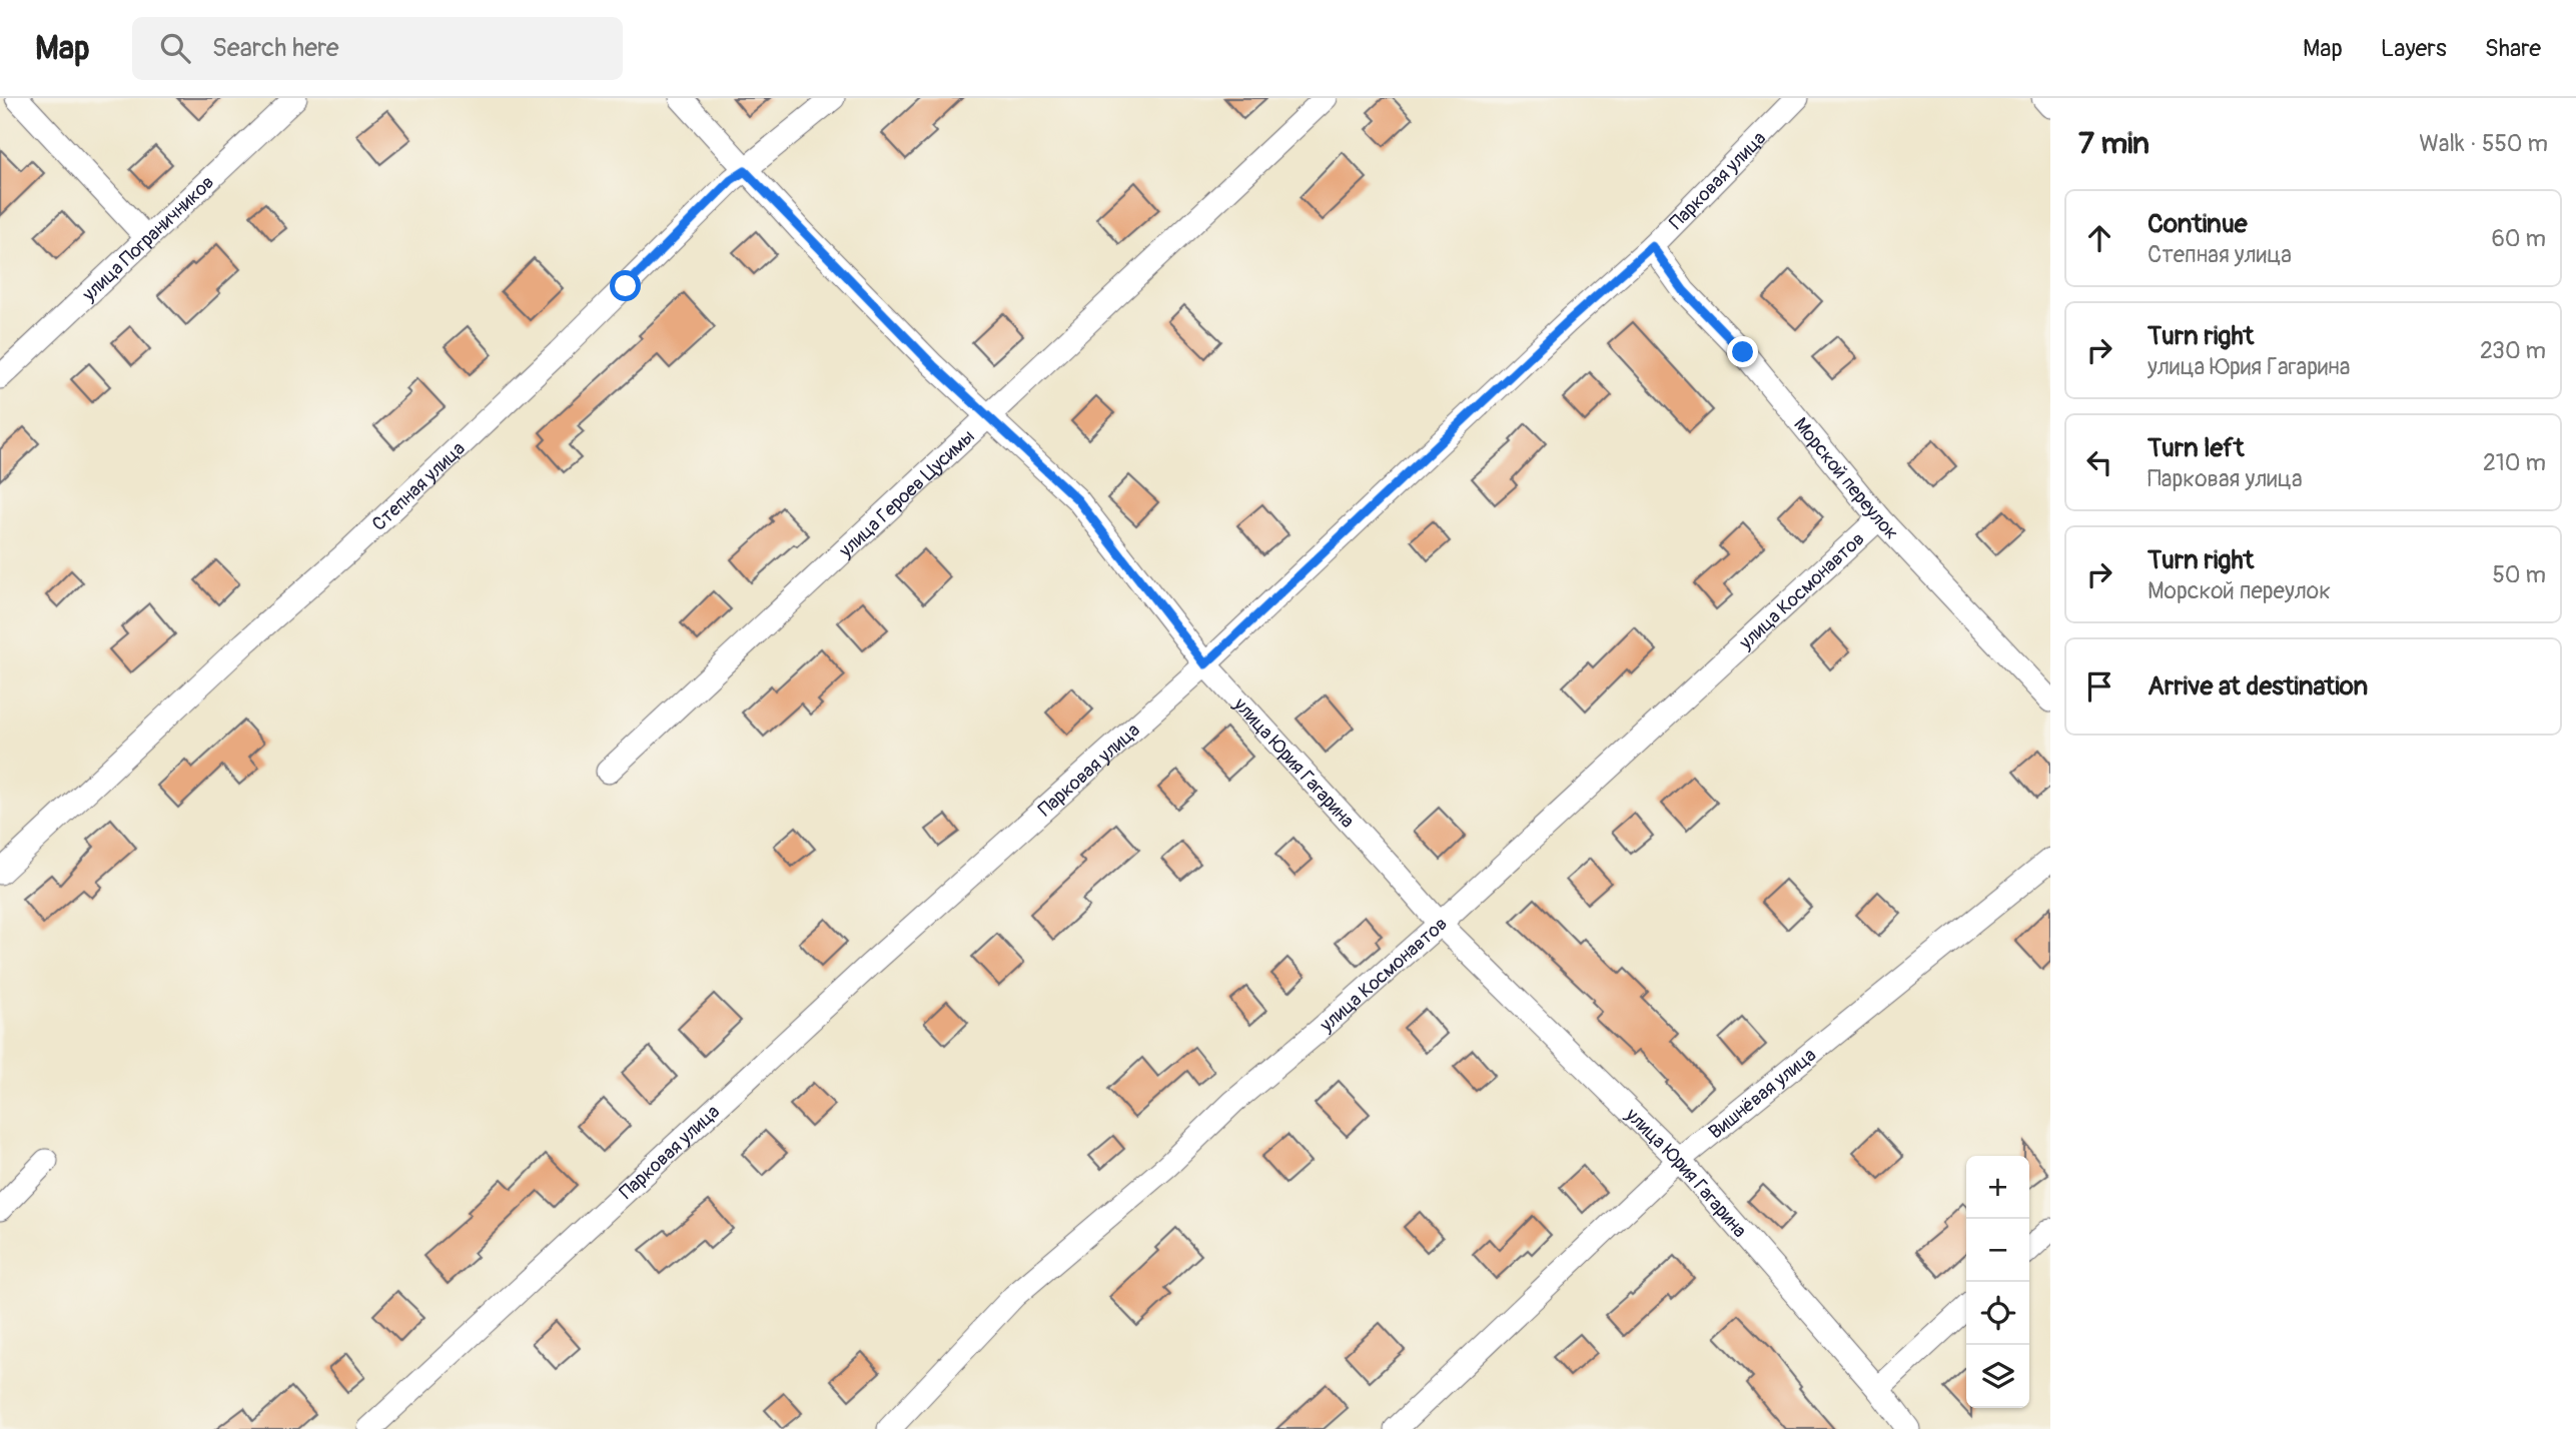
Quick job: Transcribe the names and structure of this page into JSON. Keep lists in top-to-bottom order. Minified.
{"streets":{"street":["Парковая улица","улица Пограничников","Морской переулок","Степная улица","улица Героев Цусимы","улица Космонавтов","улица Юрия Гагарина","Вишнёвая улица"]},"crossings":[["Парковая улица","Морской переулок"],["Парковая улица","улица Юрия Гагарина"],["Морской переулок","улица Космонавтов"],["Степная улица","улица Юрия Гагарина"],["улица Героев Цусимы","улица Юрия Гагарина"],["улица Космонавтов","улица Юрия Гагарина"],["улица Юрия Гагарина","Вишнёвая улица"]],"page":{"header":"Map","search":"Search here","nav":["Map","Layers","Share"],"heading":["7 min","Walk · 550 m"],"list":[["Continue","Степная улица","60 m"],["Turn right","улица Юрия Гагарина","230 m"],["Turn left","Парковая улица","210 m"],["Turn right","Морской переулок","50 m"],"Arrive at destination"],"map_buttons":["+","−"]}}
